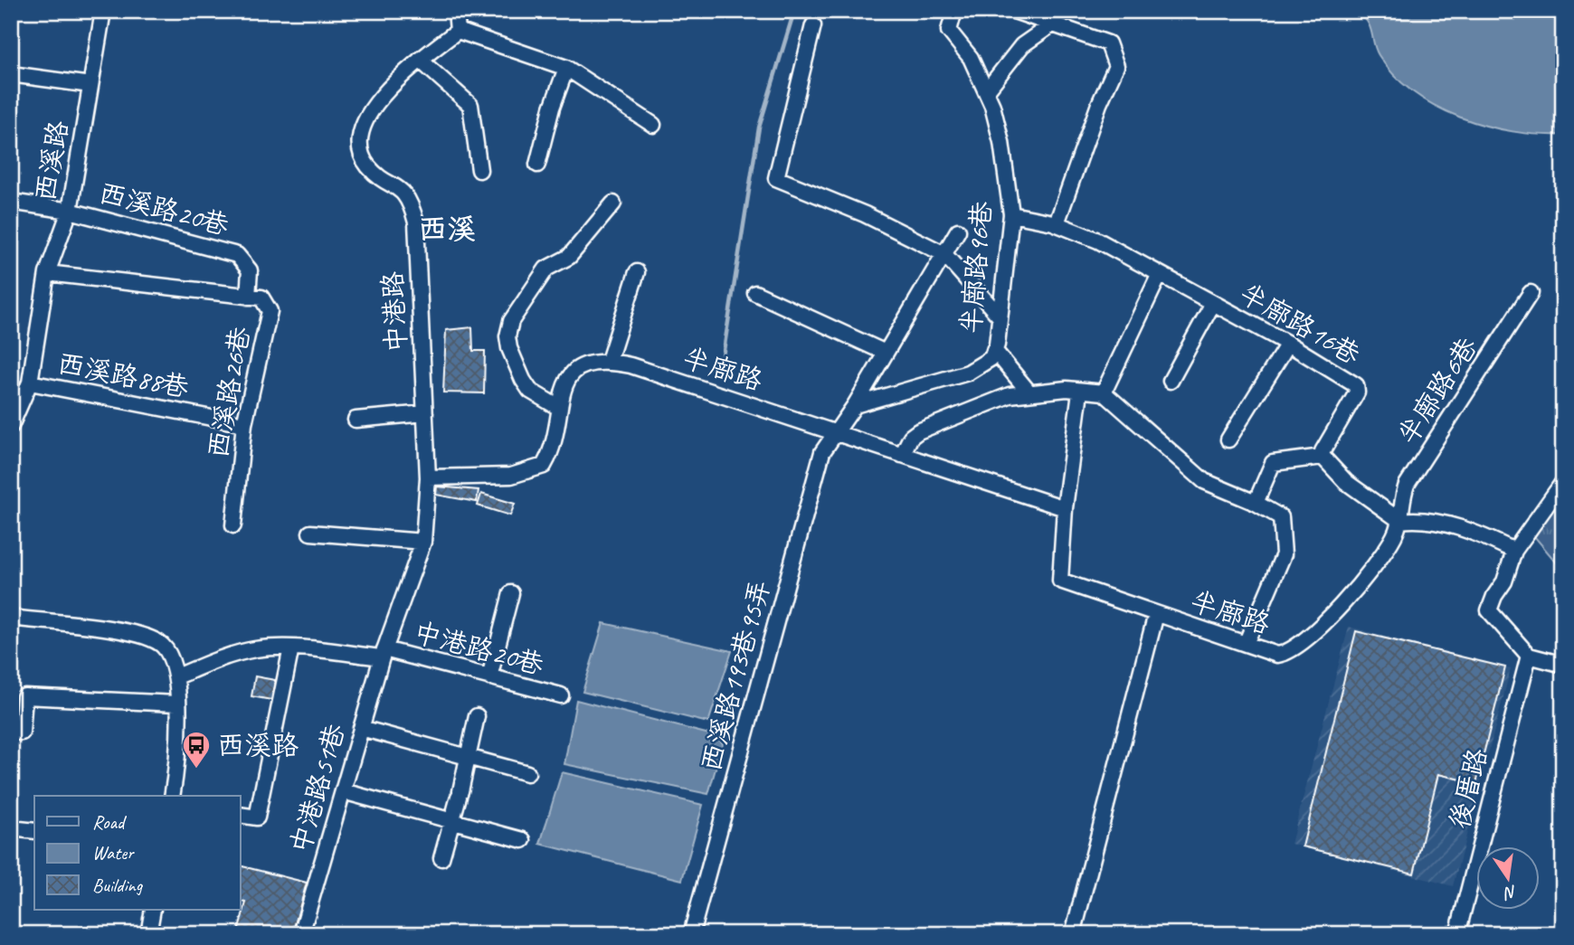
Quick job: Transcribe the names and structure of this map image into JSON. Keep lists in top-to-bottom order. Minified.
{"streets":{"street":["西溪路","西溪路20巷","半廍路96巷","中港路","半廍路16巷","半廍路","西溪路88巷","半廍路6巷","西溪路26巷","中港路20巷","西溪路193巷95弄","中港路51巷","後厝路"]},"crossings":[["西溪路","西溪路20巷"],["西溪路","西溪路88巷"],["西溪路","西溪路26巷"],["西溪路20巷","西溪路26巷"],["半廍路96巷","半廍路16巷"],["半廍路96巷","半廍路"],["半廍路96巷","西溪路193巷95弄"],["中港路","半廍路"],["中港路","中港路20巷"],["中港路","中港路51巷"],["半廍路","半廍路6巷"],["半廍路","西溪路193巷95弄"],["西溪路88巷","西溪路26巷"],["中港路20巷","中港路51巷"]],"districts":["西溪"],"places":{"bus stop":["西溪路"]},"legend":["Road","Water","Building"],"north":"bottom"}
